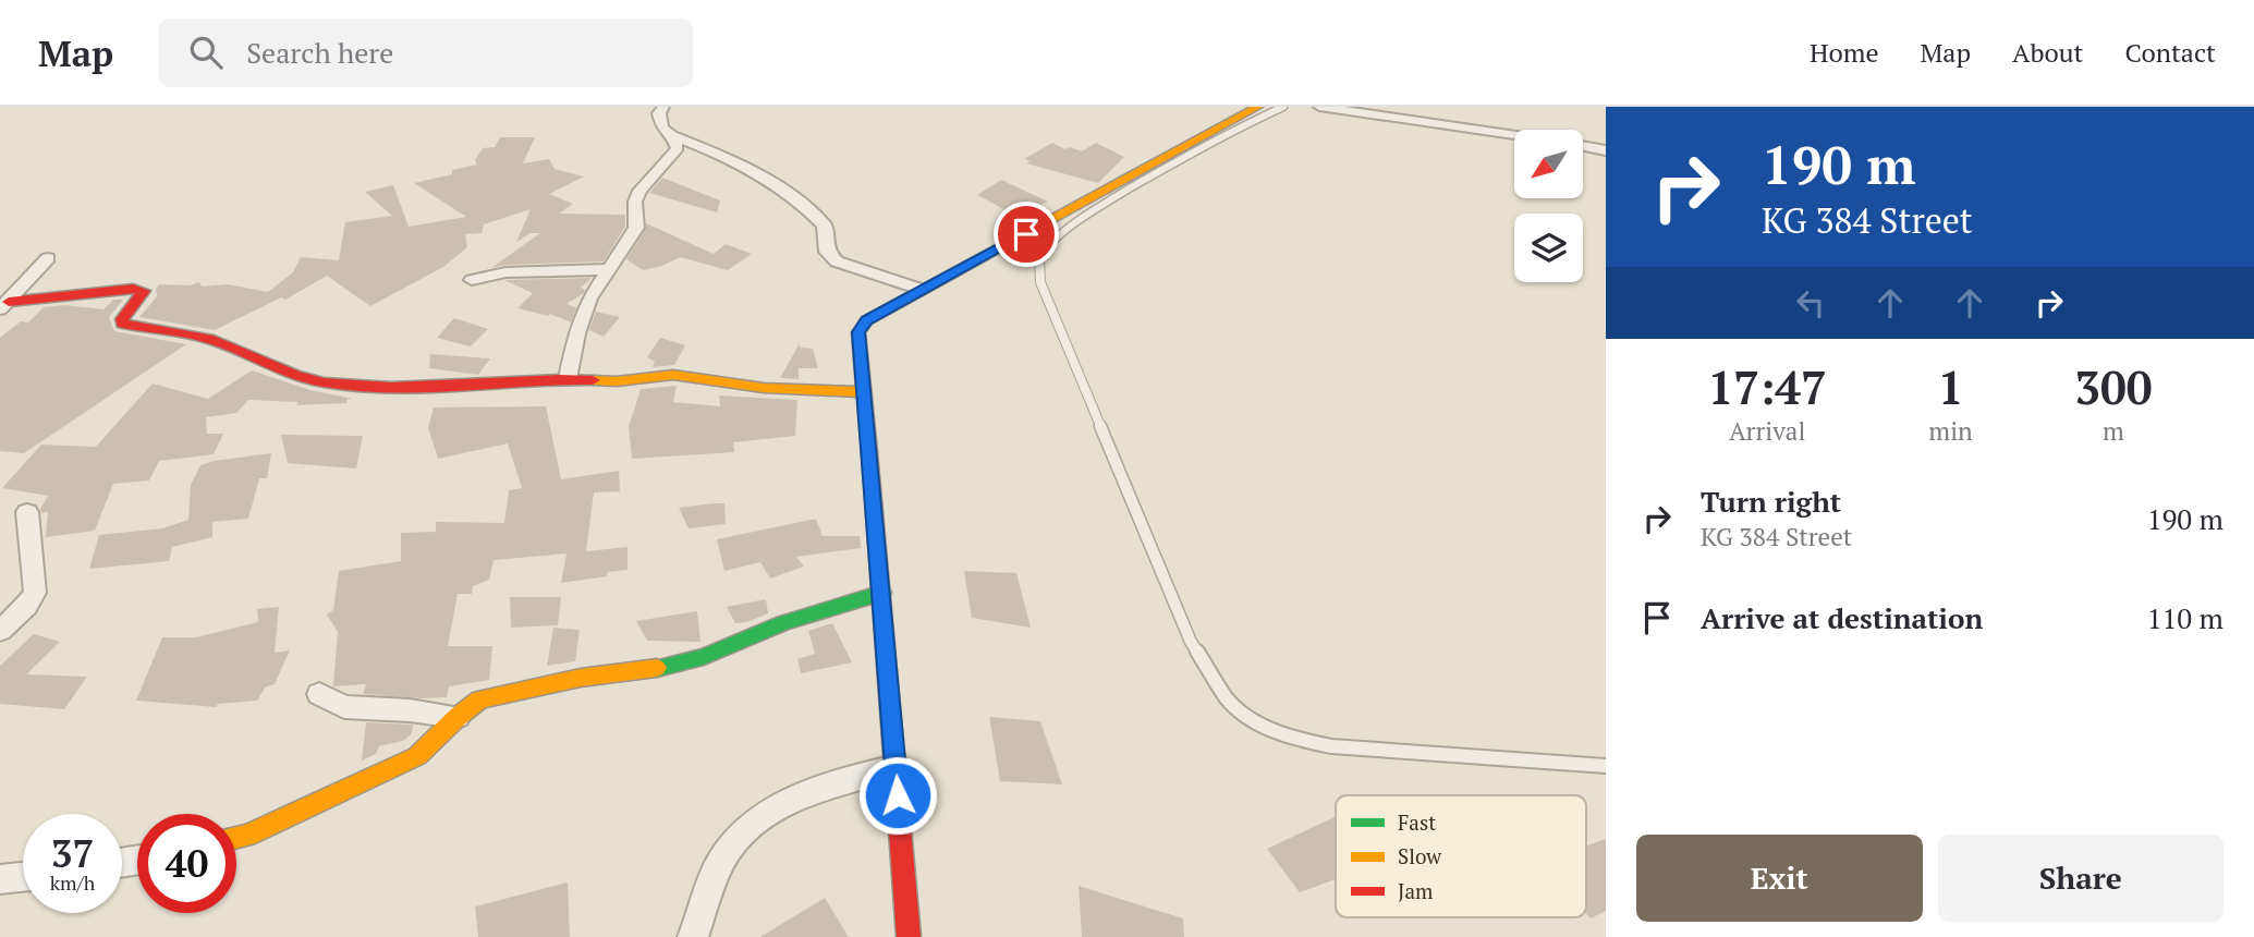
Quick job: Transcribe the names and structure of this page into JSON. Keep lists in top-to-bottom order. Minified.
{"legend":["Fast","Slow","Jam"],"north":"bottom left","page":{"header":"Map","search":"Search here","nav":["Home","Map","About","Contact"],"turn":["190 m","KG 384 Street"],"eta":["17:47","Arrival","1","min","300","m"],"list":[{"name":"Turn right","note":"KG 384 Street","value":"190 m"},{"name":"Arrive at destination","value":"110 m"}],"speed":"37 km/h","limit":"40","buttons":["Exit","Share"]}}
